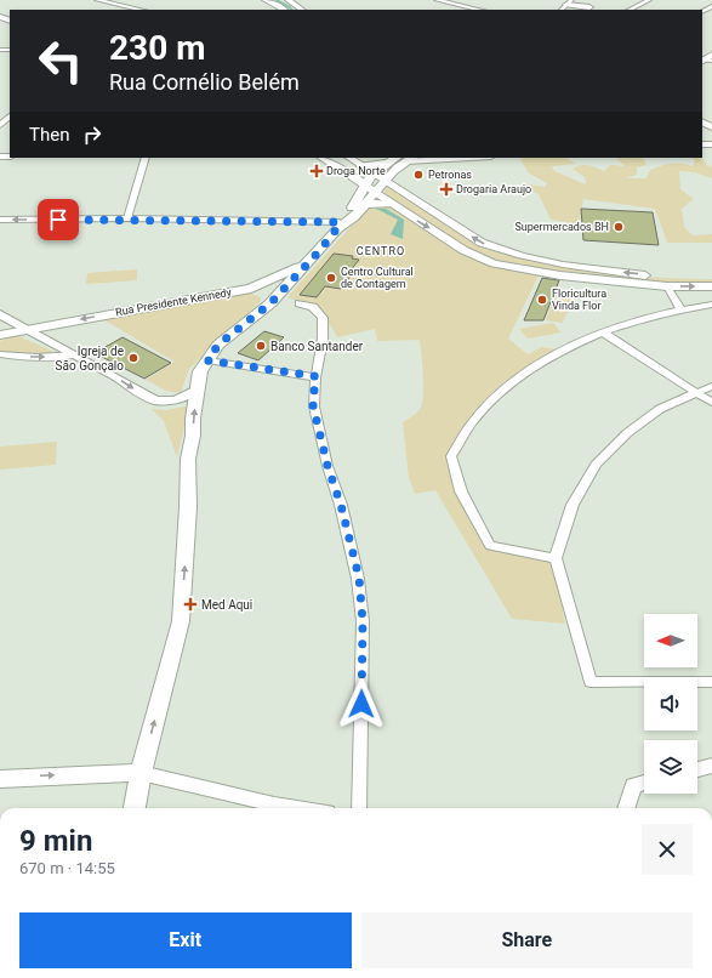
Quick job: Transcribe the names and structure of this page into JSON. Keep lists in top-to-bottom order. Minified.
{"streets":{"main road":["Rua Presidente Kennedy"]},"one_way":["Rua Presidente Kennedy"],"districts":["CENTRO"],"places":{"health":["Droga Norte","Drogaria Araujo","Med Aqui"],"other":["Petronas","Supermercados BH","Centro Cultural de Contagem","Floricultura Vinda Flor","Banco Santander","Igreja de São Gonçalo"]},"north":"left","page":{"turn":["230 m","Rua Cornélio Belém"],"then":"Then","heading":["9 min","670 m · 14:55"],"buttons":["Exit","Share"]}}
